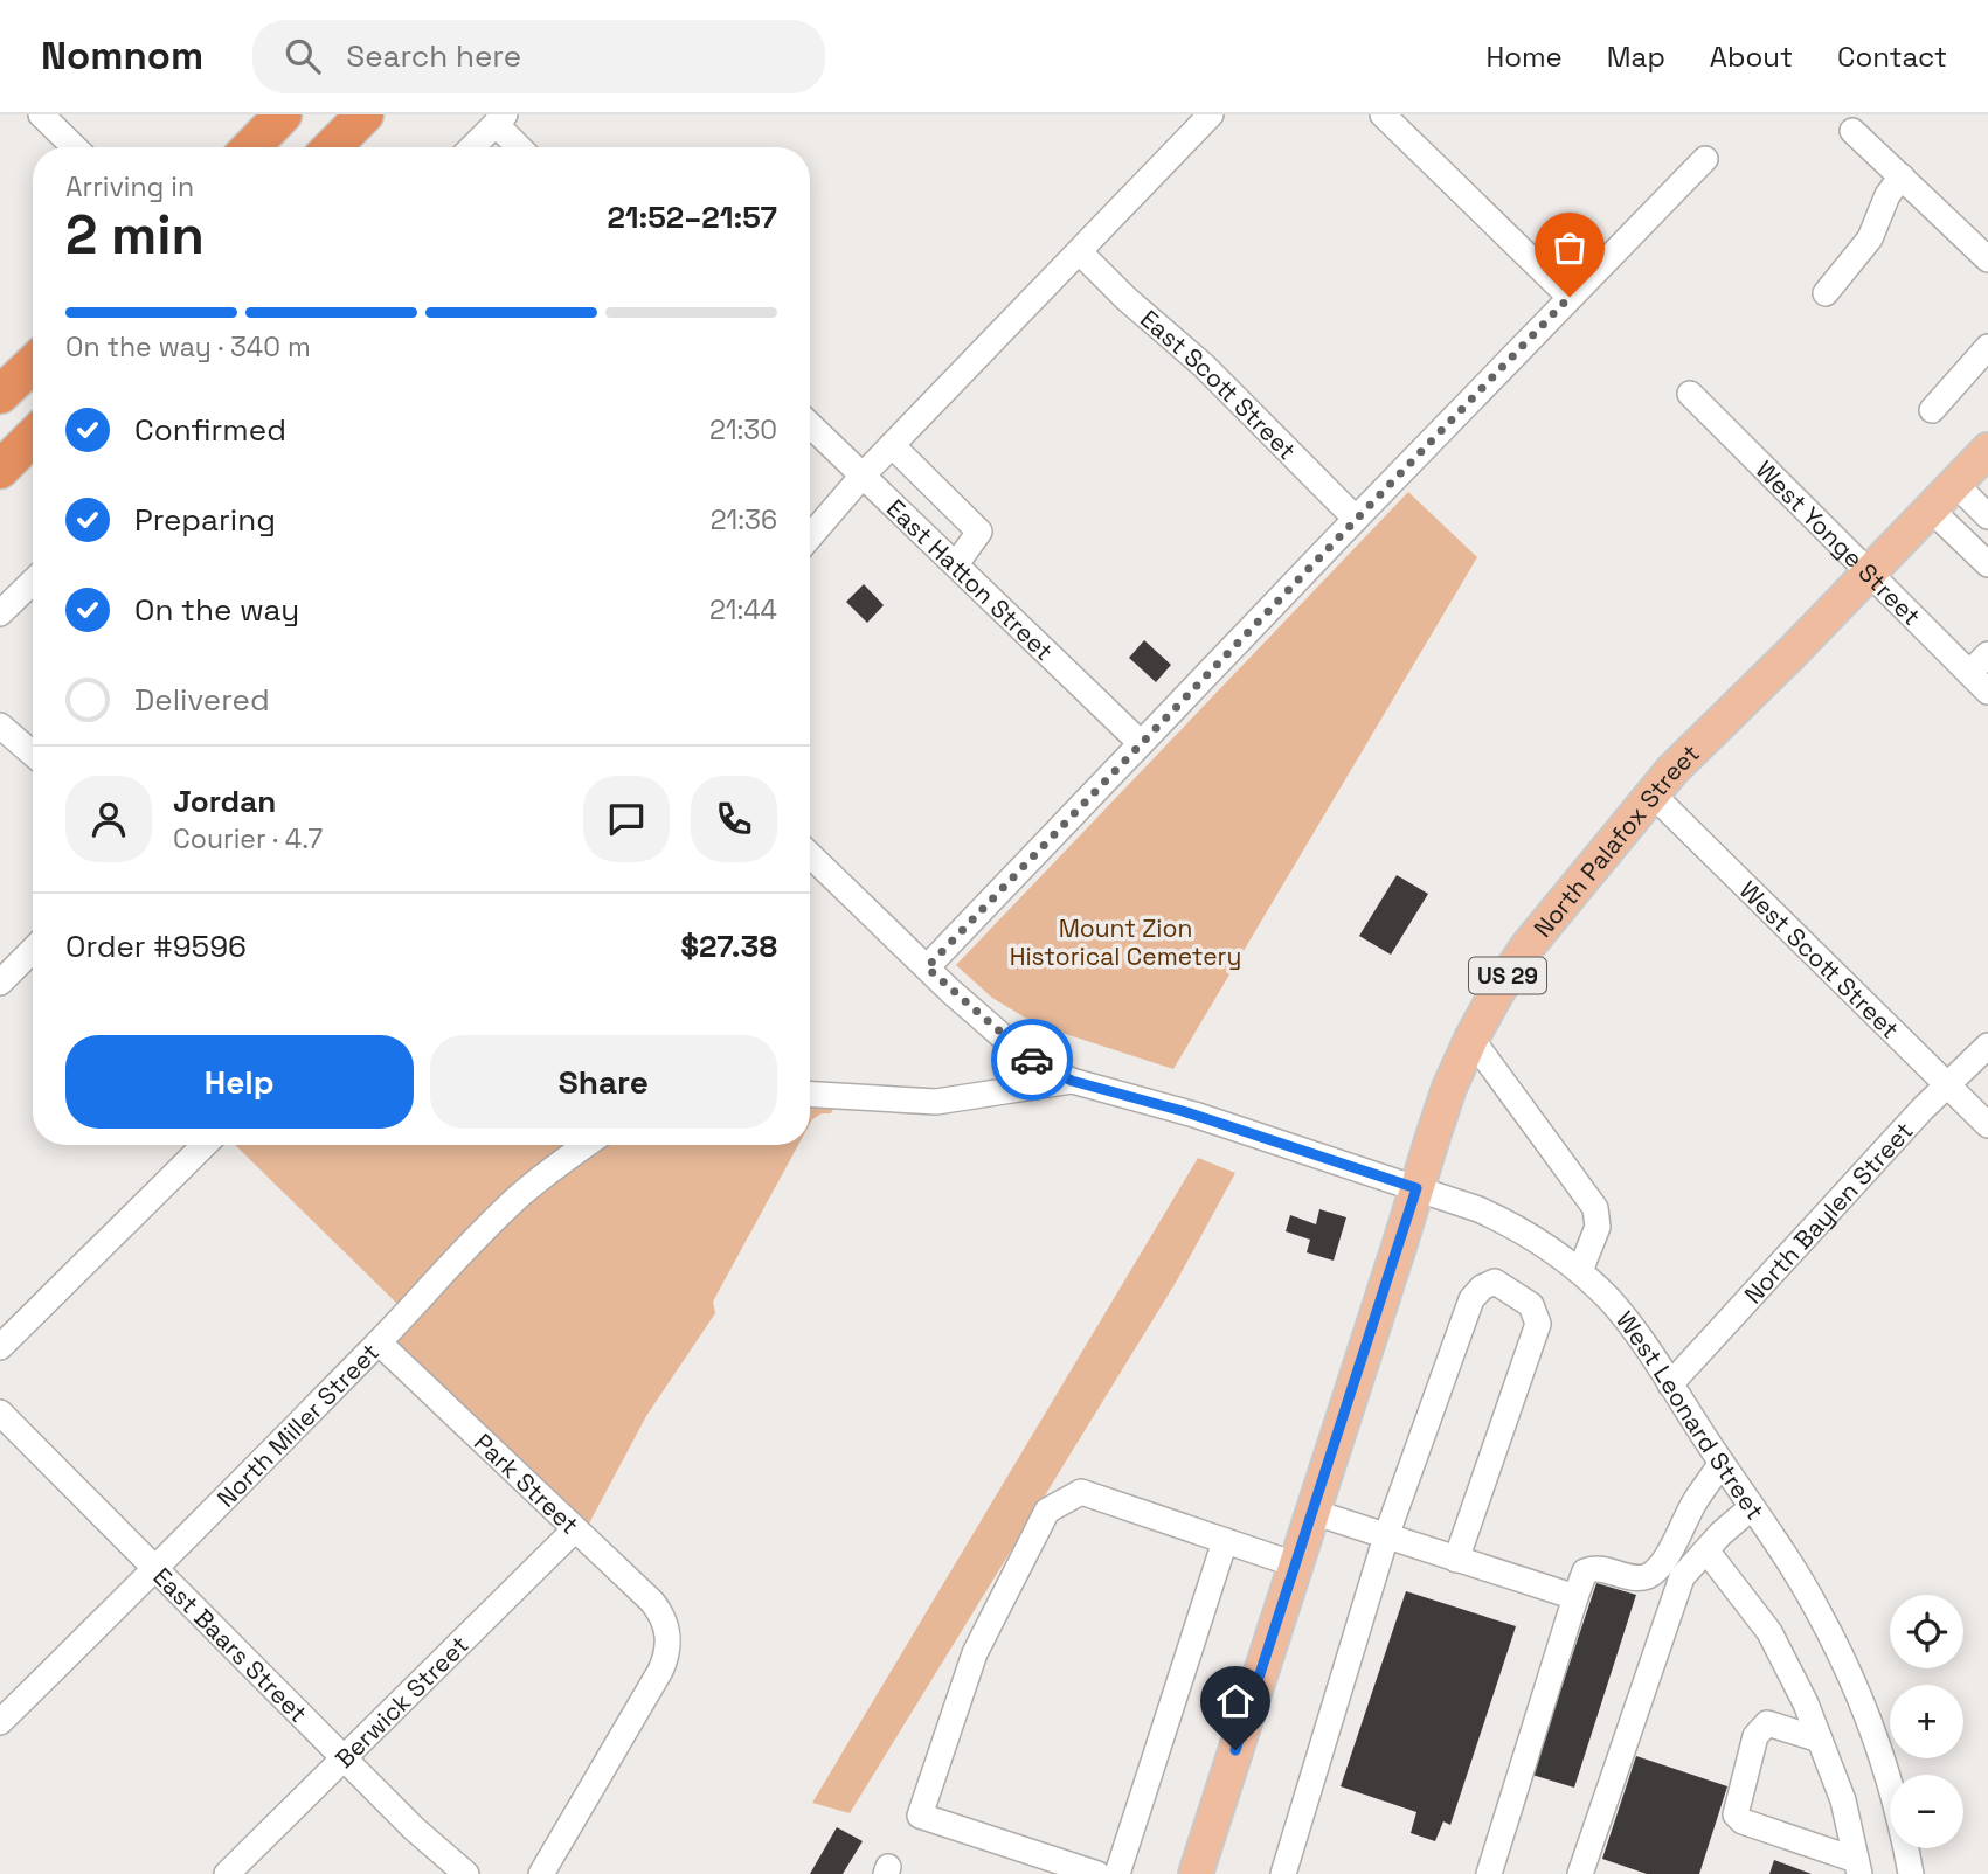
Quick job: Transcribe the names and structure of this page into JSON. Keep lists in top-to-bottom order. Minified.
{"streets":{"main road":["North Palafox Street","US 29"],"street":["East Scott Street","West Yonge Street","East Hatton Street","West Scott Street","North Baylen Street","West Leonard Street","North Miller Street","Park Street","East Baars Street","Berwick Street"]},"crossings":[["West Yonge Street","North Palafox Street"],["North Palafox Street","West Scott Street"],["North Palafox Street","West Leonard Street"],["West Scott Street","North Baylen Street"],["North Baylen Street","West Leonard Street"],["North Miller Street","Park Street"],["North Miller Street","East Baars Street"],["Park Street","Berwick Street"],["East Baars Street","Berwick Street"]],"parks":["Mount Zion Historical Cemetery"],"page":{"header":"Nomnom","search":"Search here","nav":["Home","Map","About","Contact"],"heading":["2 min","Arriving in","21:52–21:57"],"panel":["Jordan","Courier · 4.7","Order #9596","$27.38"],"bar":"On the way · 340 m","list":[["Confirmed","21:30"],["Preparing","21:36"],["On the way","21:44"],"Delivered"],"buttons":["Help","Share"],"map_buttons":["+","−"]}}
